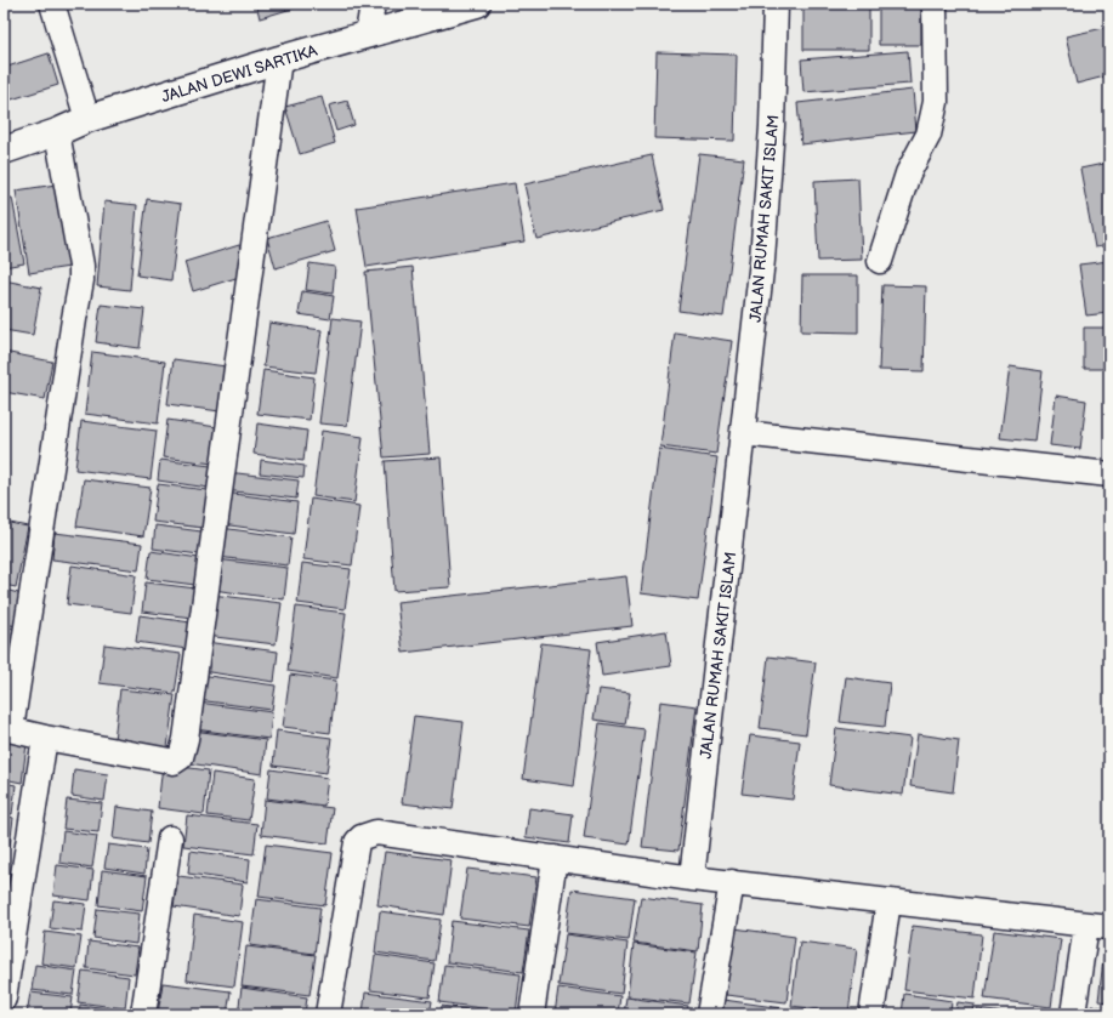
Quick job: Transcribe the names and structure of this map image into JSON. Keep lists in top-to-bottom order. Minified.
{"streets":{"main road":["JALAN DEWI SARTIKA"],"street":["JALAN RUMAH SAKIT ISLAM"]}}
